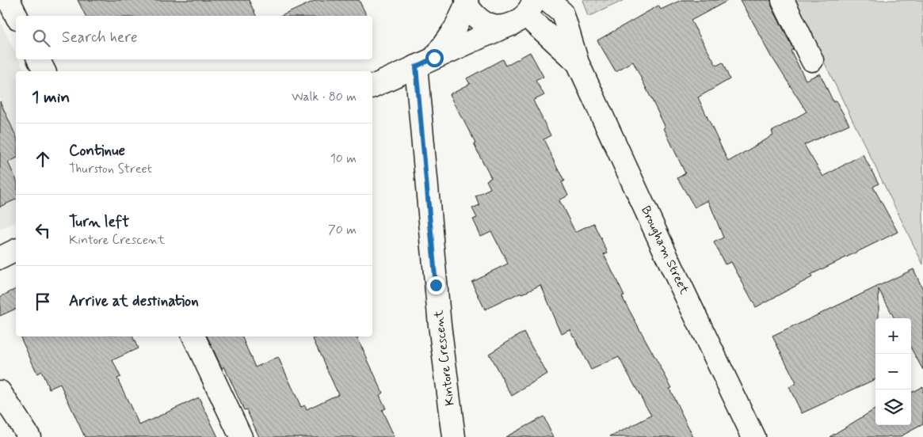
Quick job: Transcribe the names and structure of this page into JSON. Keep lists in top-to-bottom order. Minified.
{"streets":{"street":["Brougham Street","Kintore Crescent"]},"page":{"search":"Search here","heading":["1 min","Walk · 80 m"],"list":[["Continue","Thurston Street","10 m"],["Turn left","Kintore Crescent","70 m"],"Arrive at destination"],"map_buttons":["+","−"]}}
